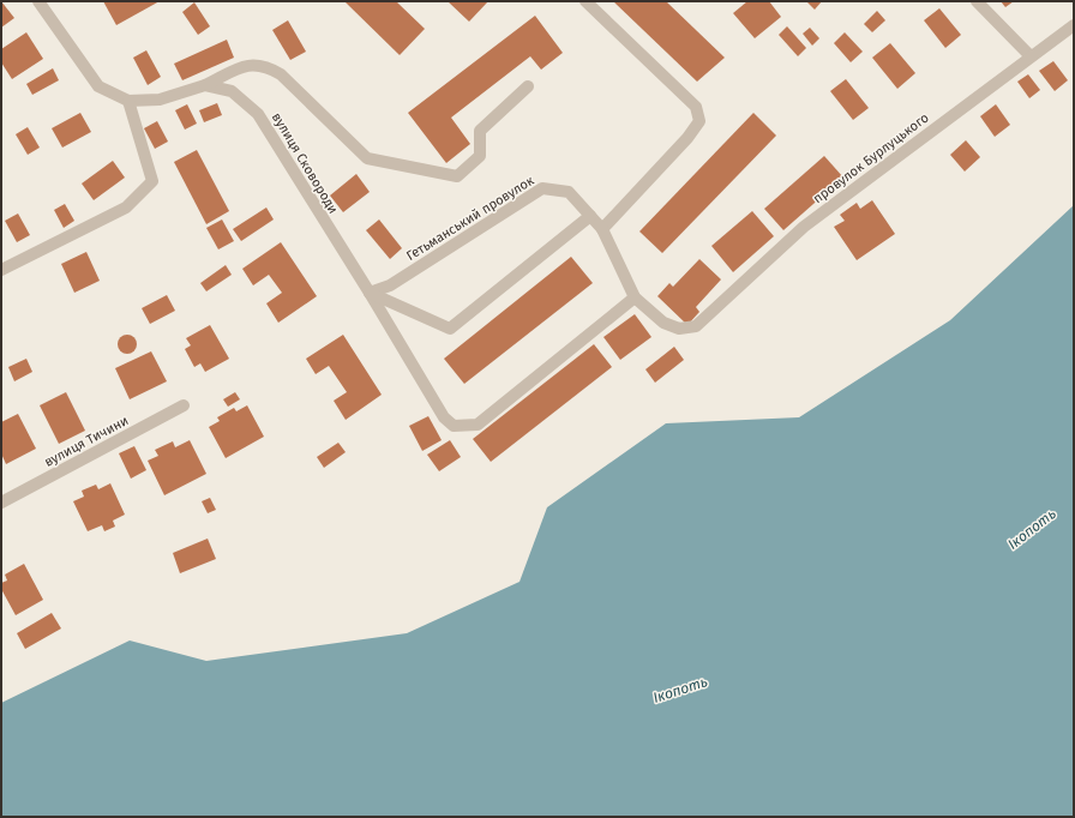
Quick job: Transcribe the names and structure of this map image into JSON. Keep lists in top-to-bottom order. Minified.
{"streets":{"street":["провулок Бурлуцького","вулиця Сковороди","Гетьманський провулок","вулиця Тичини"]},"crossings":[["провулок Бурлуцького","Гетьманський провулок"],["вулиця Сковороди","Гетьманський провулок"]],"water":["Ікопоть"]}
